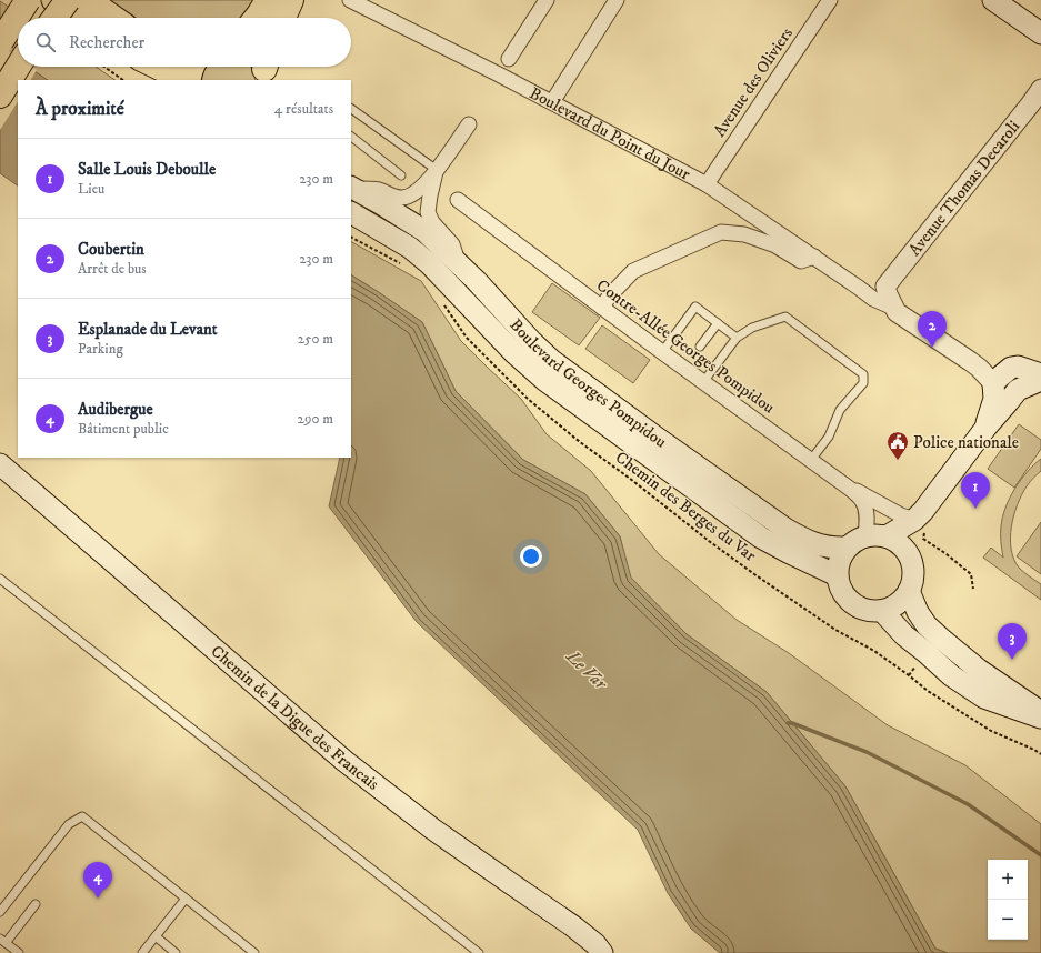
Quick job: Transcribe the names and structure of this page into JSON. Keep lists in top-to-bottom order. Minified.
{"streets":{"main road":["Boulevard Georges Pompidou","Chemin de la Digue des Francais"],"street":["Avenue des Oliviers","Boulevard du Point du Jour","Avenue Thomas Decaroli","Contre-Allée Georges Pompidou"],"path":["Chemin des Berges du Var"]},"crossings":[["Avenue des Oliviers","Boulevard du Point du Jour"],["Contre-Allée Georges Pompidou","Boulevard Georges Pompidou"]],"water":["Le Var"],"places":{"public building":["Police nationale"]},"page":{"search":"Rechercher","heading":["À proximité","4 résultats"],"list":[{"mark":"1","name":"Salle Louis Deboulle","note":"Lieu","value":"230 m"},{"mark":"2","name":"Coubertin","note":"Arrêt de bus","value":"230 m"},{"mark":"3","name":"Esplanade du Levant","note":"Parking","value":"250 m"},{"mark":"4","name":"Audibergue","note":"Bâtiment public","value":"290 m"}],"pins":["2","1","3","4"],"map_buttons":["+","−"]}}
